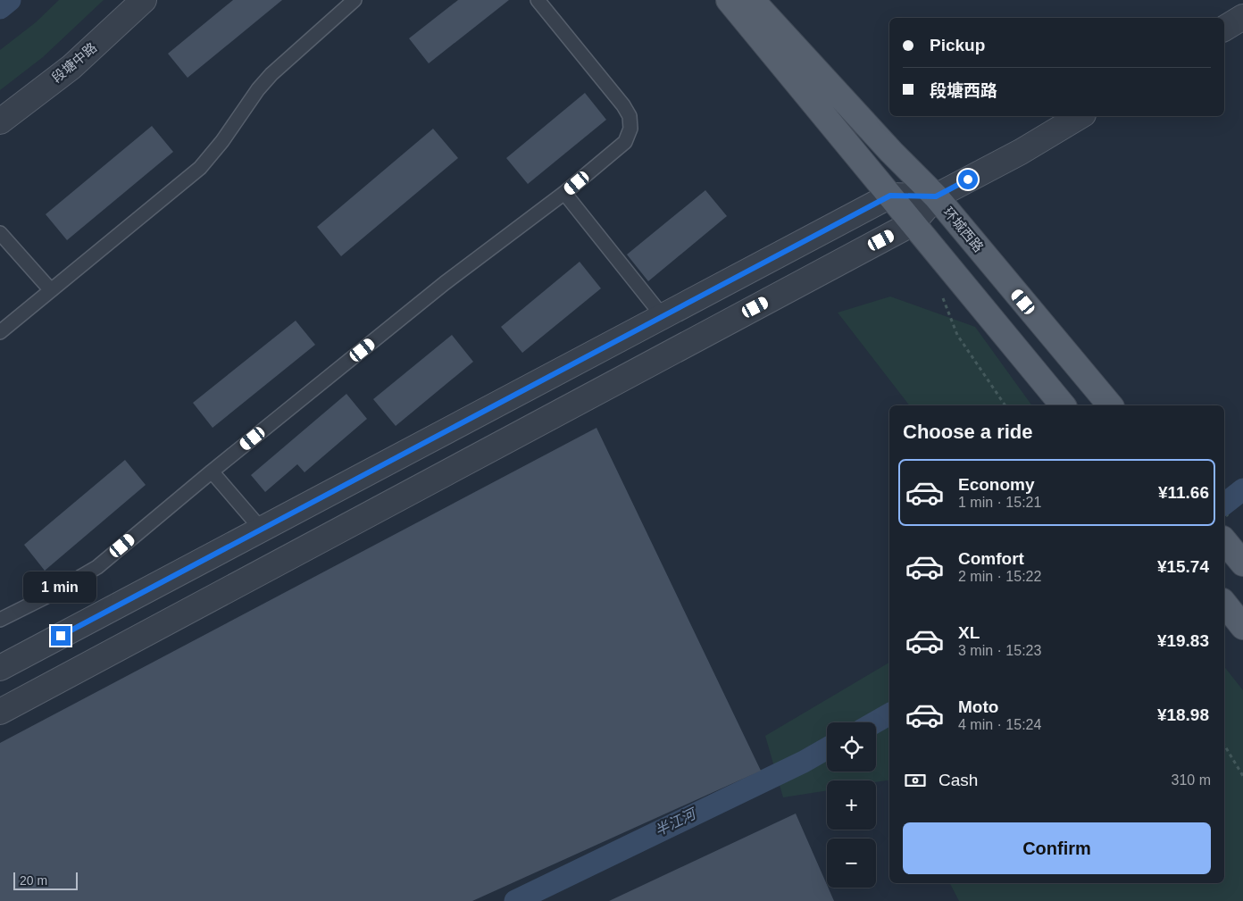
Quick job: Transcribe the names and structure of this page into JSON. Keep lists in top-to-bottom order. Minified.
{"streets":{"main road":["环城西路"],"street":["段塘中路"]},"water":["半江河"],"scale_bar":"20 m","page":{"banner":["Pickup","段塘西路"],"heading":"Choose a ride","list":[{"name":"Economy","note":"1 min · 15:21","value":"¥11.66"},{"name":"Comfort","note":"2 min · 15:22","value":"¥15.74"},{"name":"XL","note":"3 min · 15:23","value":"¥19.83"},{"name":"Moto","note":"4 min · 15:24","value":"¥18.98"}],"bubble":"1 min","map_buttons":["+","−"],"pay":["Cash","310 m"],"buttons":"Confirm","scale":"20 m"}}
